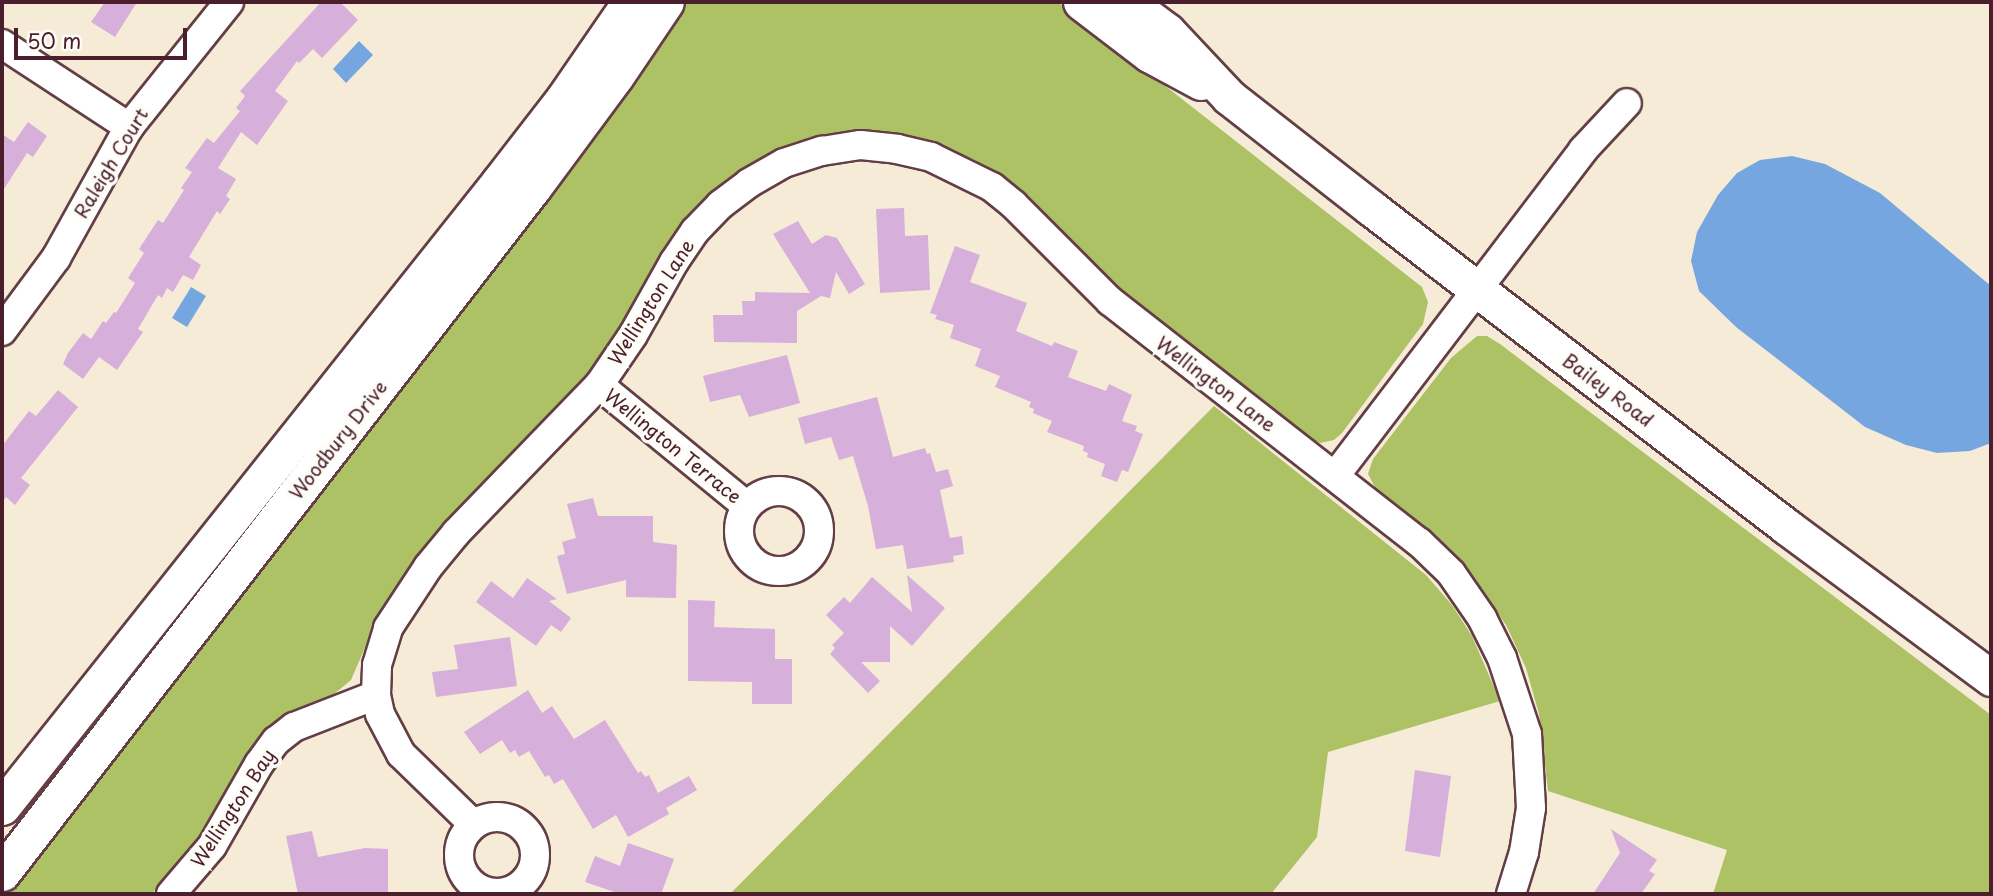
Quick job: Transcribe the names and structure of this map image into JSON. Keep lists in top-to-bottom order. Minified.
{"streets":{"main road":["Bailey Road","Woodbury Drive"],"street":["Raleigh Court","Wellington Lane","Wellington Terrace","Wellington Bay"]},"crossings":[["Wellington Lane","Wellington Terrace"],["Wellington Lane","Wellington Bay"]],"scale_bar":"50 m"}
